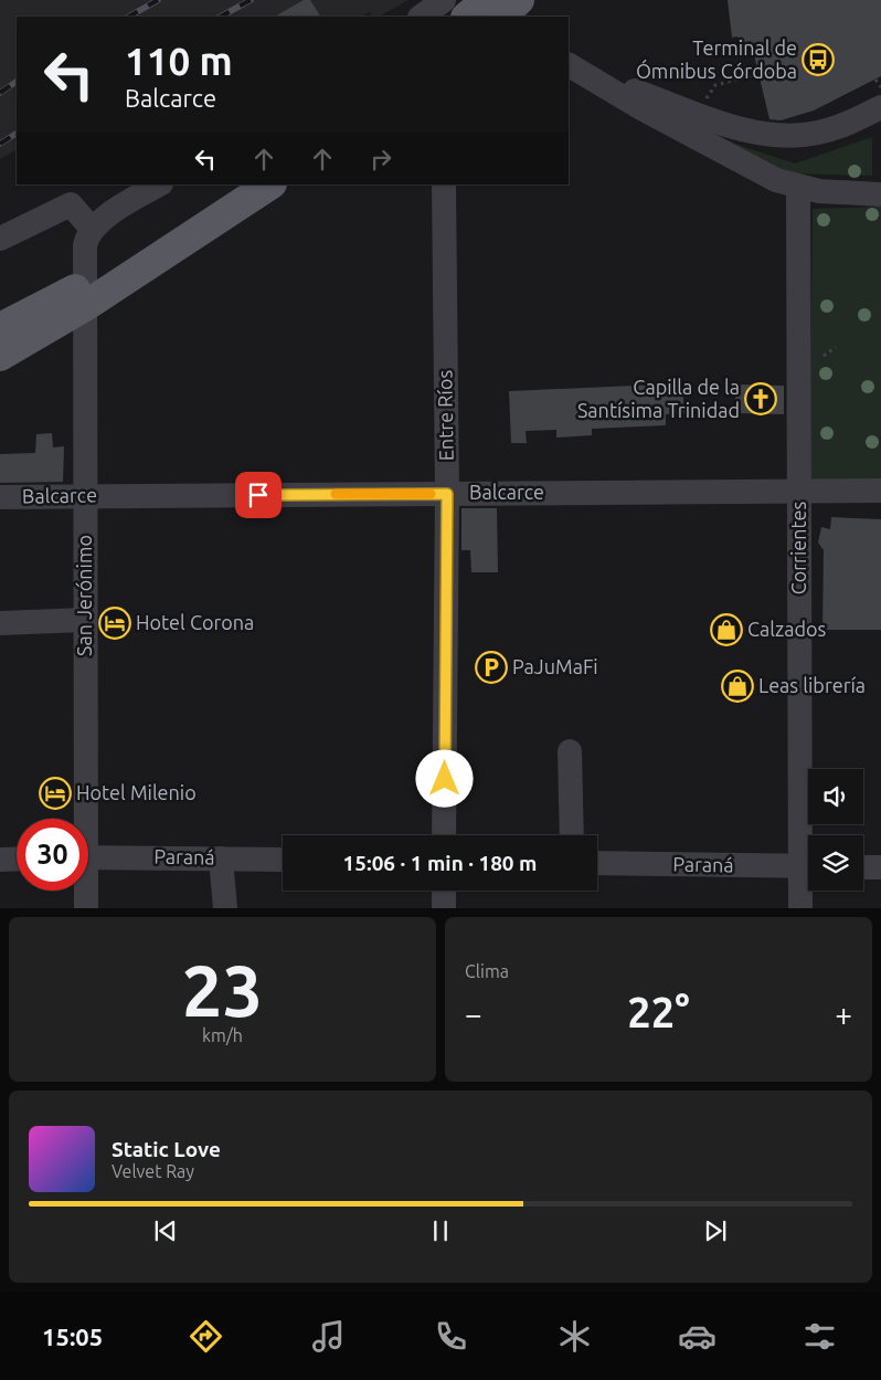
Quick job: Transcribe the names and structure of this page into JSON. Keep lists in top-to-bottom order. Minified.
{"streets":{"street":["Entre Ríos","Balcarce","Corrientes","San Jerónimo","Paraná"]},"crossings":[["Entre Ríos","Balcarce"],["Balcarce","Corrientes"],["Balcarce","San Jerónimo"]],"places":{"bus stop":["Terminal de Ómnibus Córdoba"],"church":["Capilla de la Santísima Trinidad"],"hotel":["Hotel Corona","Hotel Milenio"],"shop":["Calzados","Leas librería"],"parking":["PaJuMaFi"]},"page":{"turn":["110 m","Balcarce"],"limit":"30","trip":"15:06 · 1 min · 180 m","tile":[["23","km/h"],"Clima"],"heat":["−","22°","+"],"song":["Static Love","Velvet Ray"],"tabs":"15:05"}}
